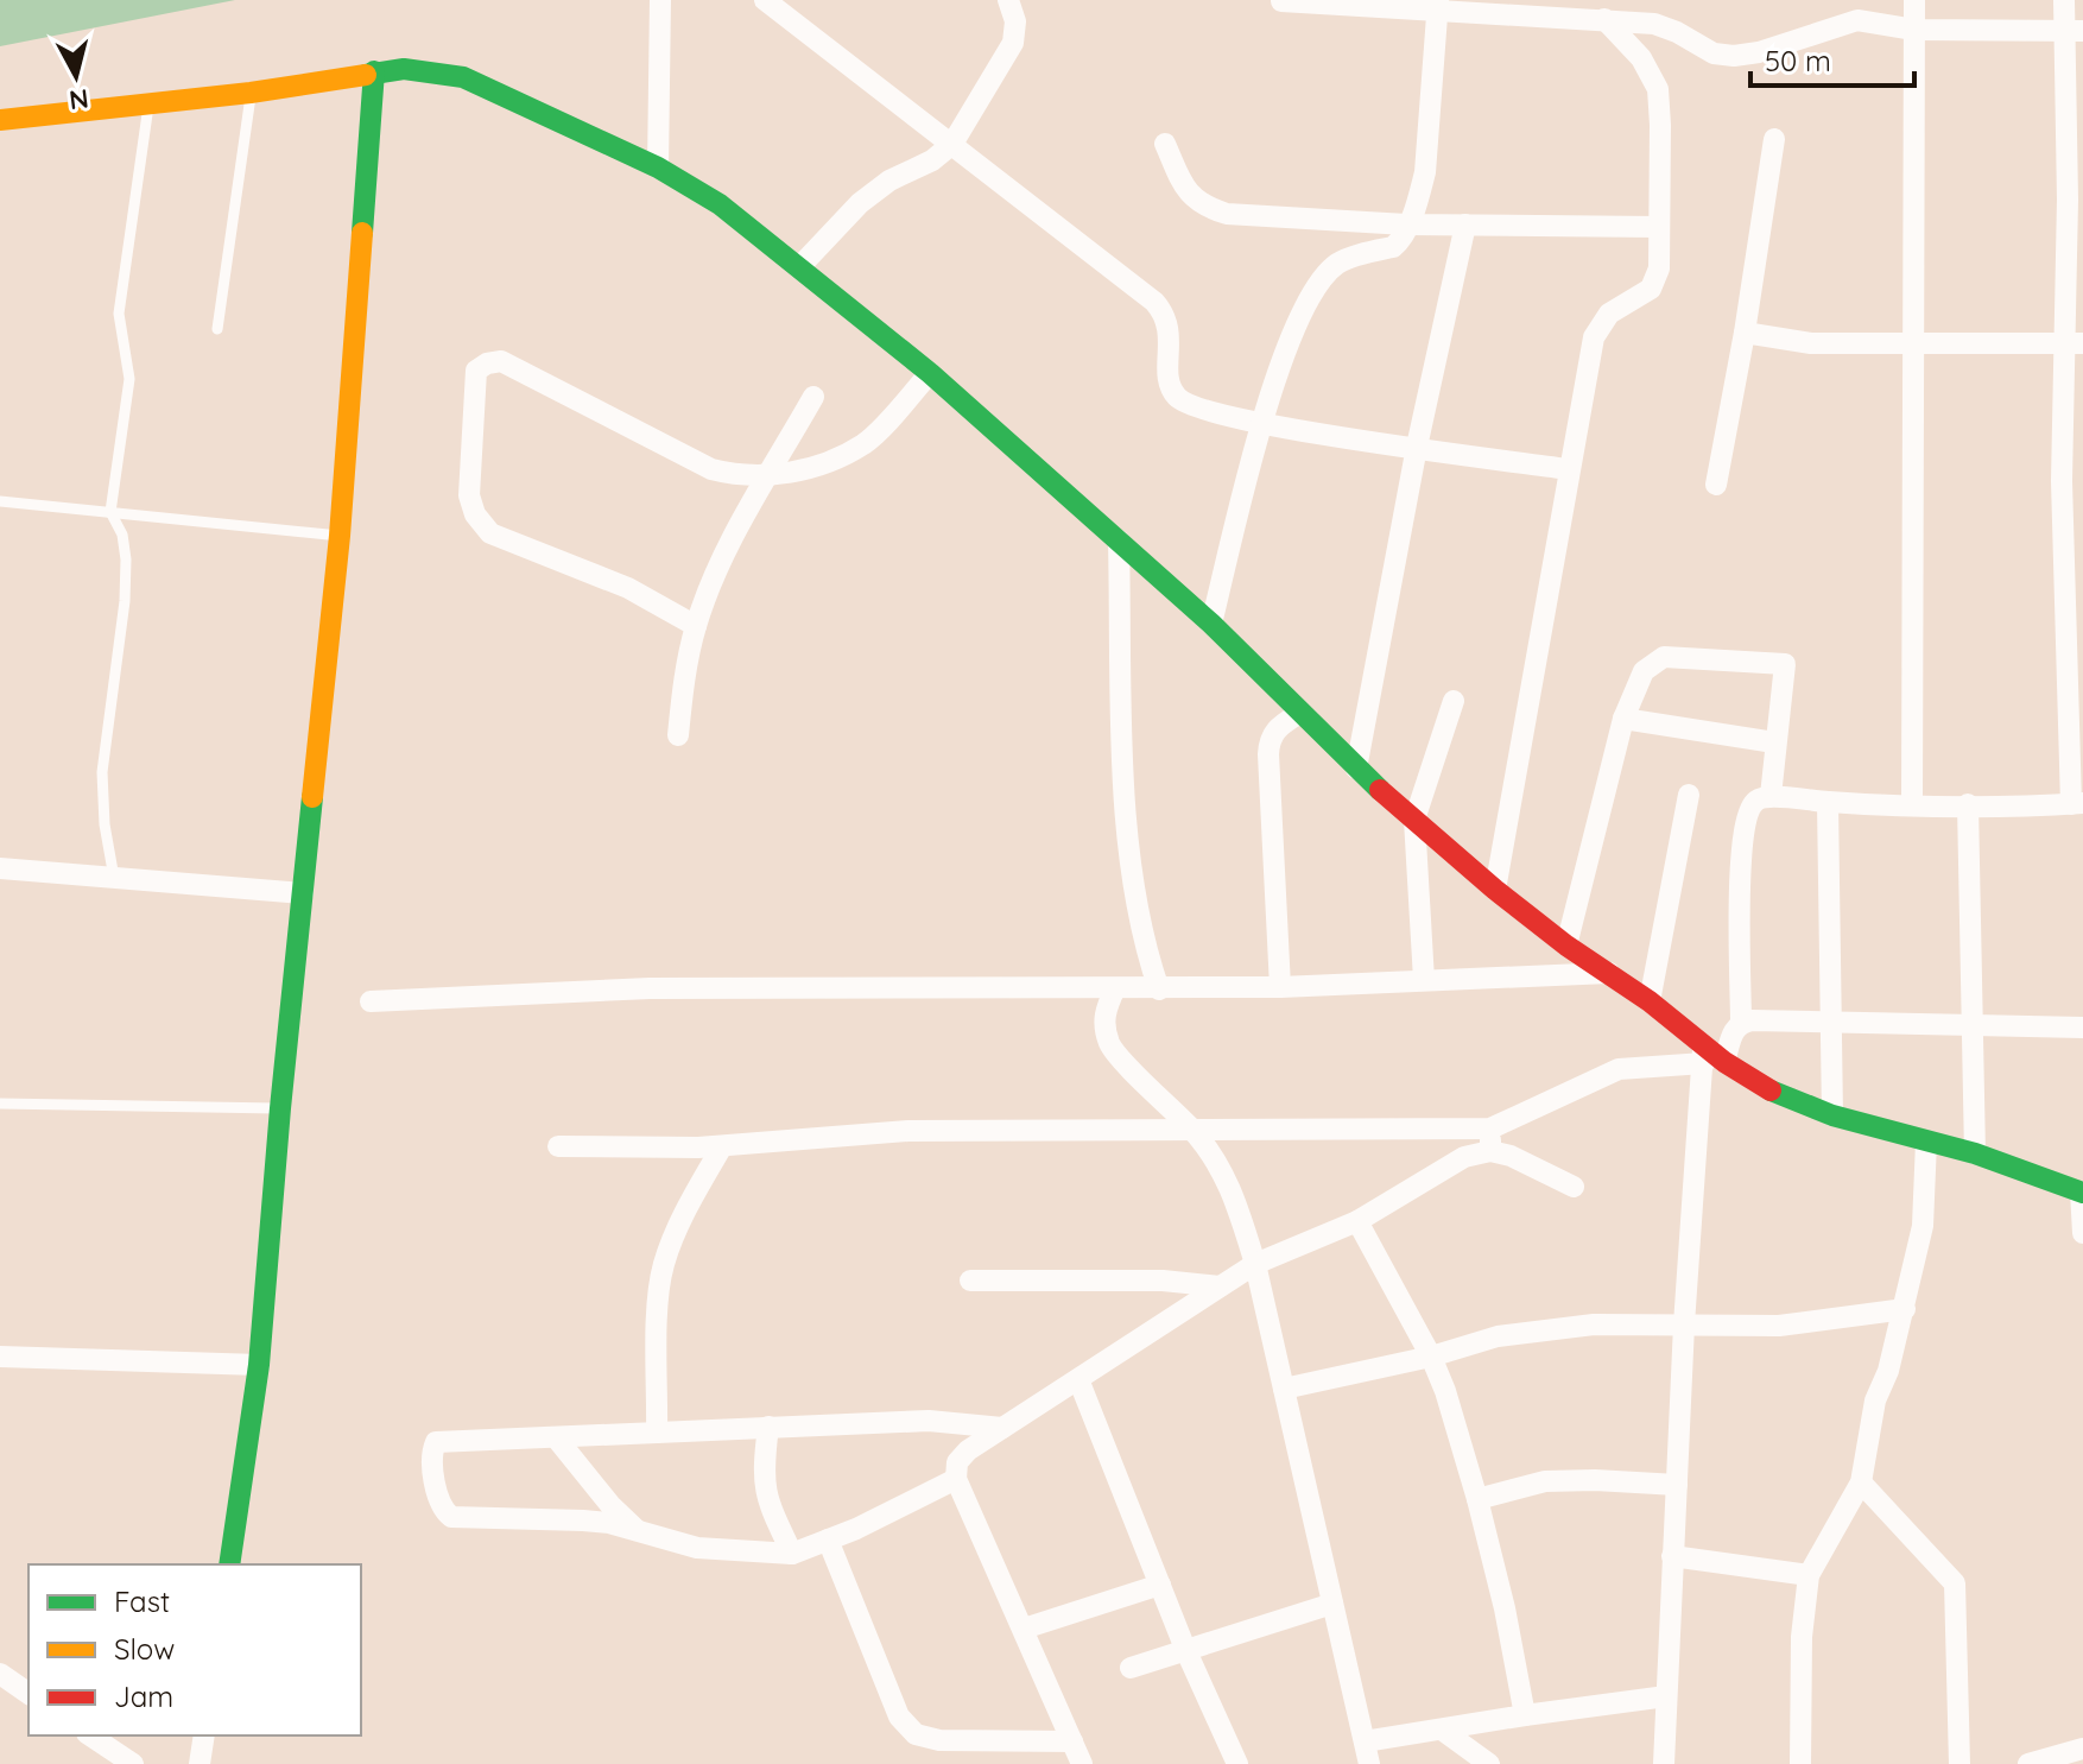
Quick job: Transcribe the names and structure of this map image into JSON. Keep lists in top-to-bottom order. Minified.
{"legend":["Fast","Slow","Jam"],"scale_bar":"50 m","north":"bottom"}
